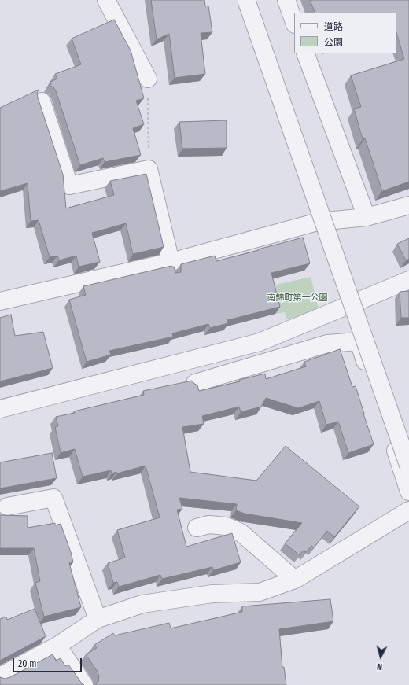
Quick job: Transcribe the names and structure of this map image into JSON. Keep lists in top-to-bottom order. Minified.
{"parks":["南錦町第一公園"],"legend":["道路","公園"],"scale_bar":"20 m","north":"bottom"}
